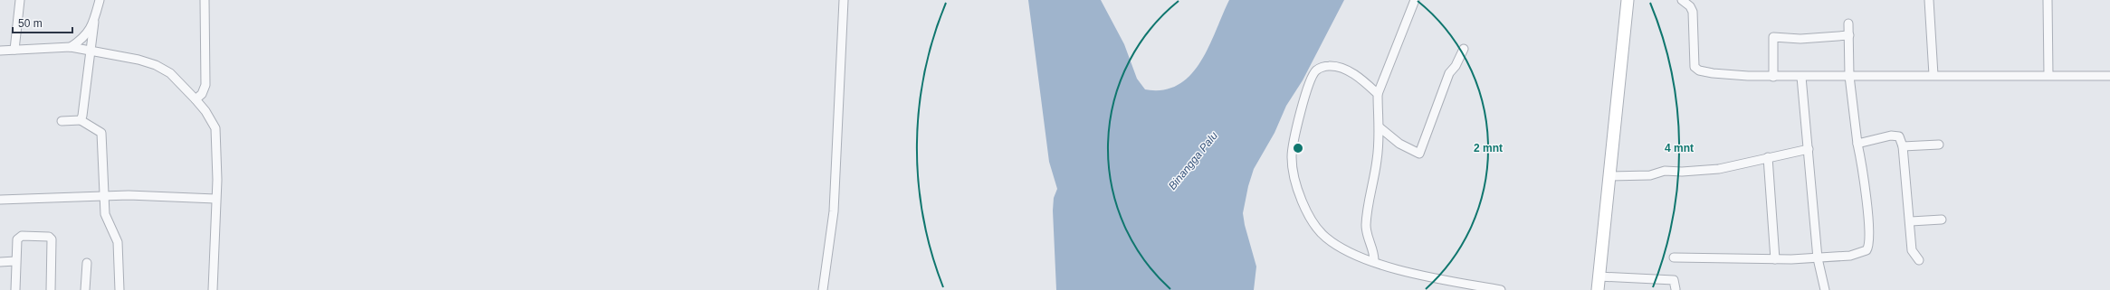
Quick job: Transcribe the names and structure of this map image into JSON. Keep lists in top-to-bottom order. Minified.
{"water":["Binangga Palu"],"scale_bar":"50 m","rings":["2 mnt","4 mnt"]}
